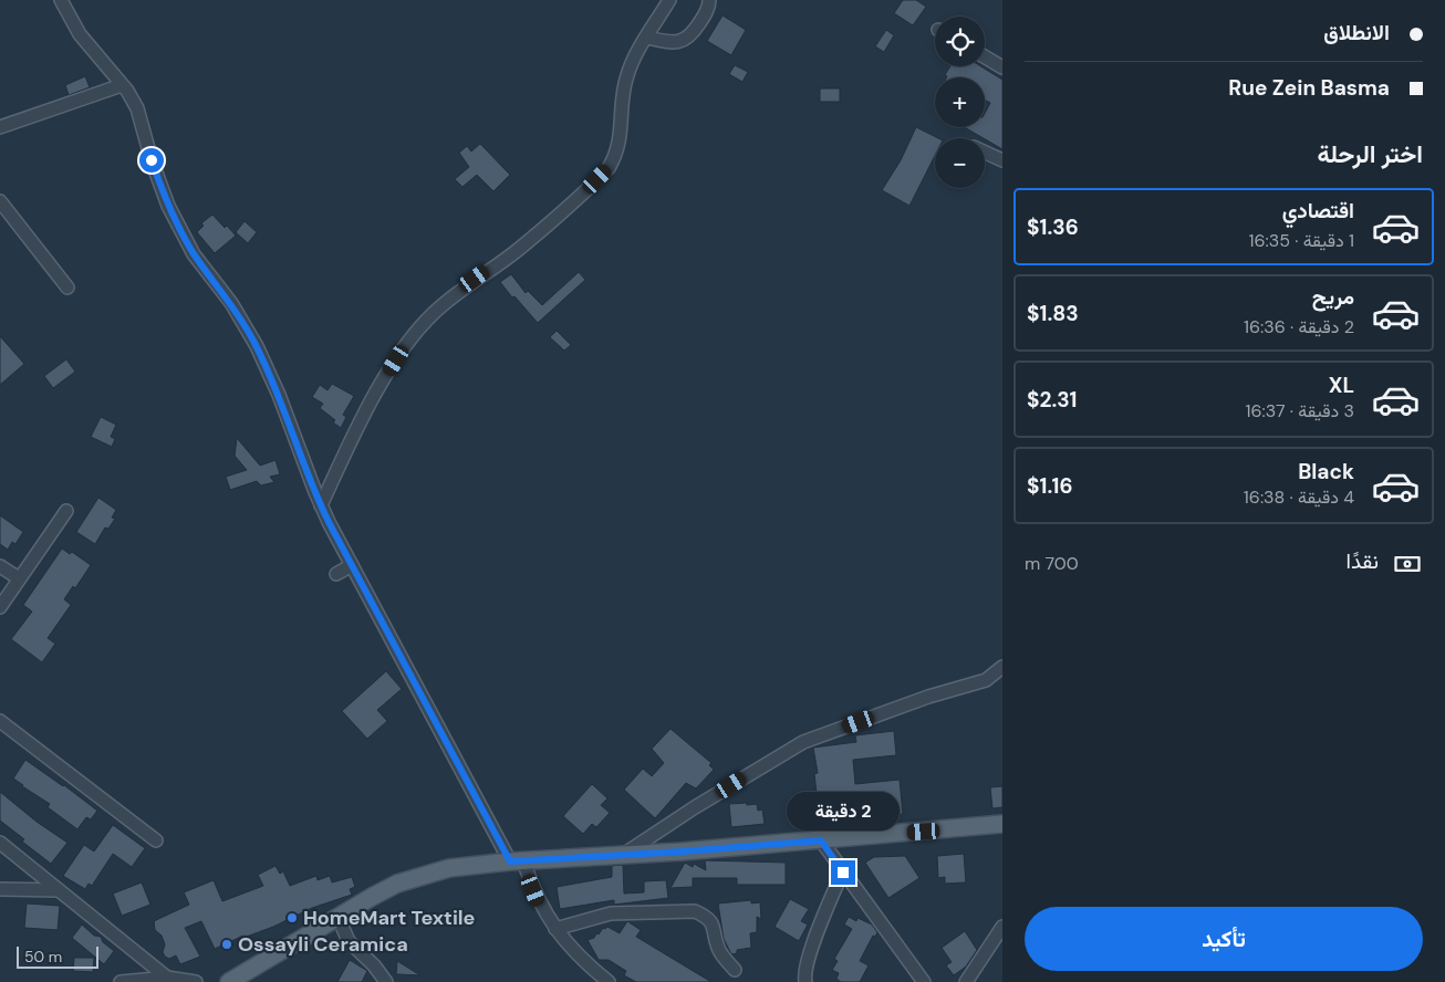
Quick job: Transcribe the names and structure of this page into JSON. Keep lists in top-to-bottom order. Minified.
{"places":["HomeMart Textile","Ossayli Ceramica"],"scale_bar":"50 m","page":{"banner":["الانطلاق","Rue Zein Basma"],"map_buttons":["+","−"],"heading":"اختر الرحلة","list":[{"name":"اقتصادي","note":"1 دقيقة · 16:35","value":"$1.36"},{"name":"مريح","note":"2 دقيقة · 16:36","value":"$1.83"},{"name":"XL","note":"3 دقيقة · 16:37","value":"$2.31"},{"name":"Black","note":"4 دقيقة · 16:38","value":"$1.16"}],"pay":["نقدًا","700 m"],"bubble":"2 دقيقة","buttons":"تأكيد","scale":"50 m"}}
